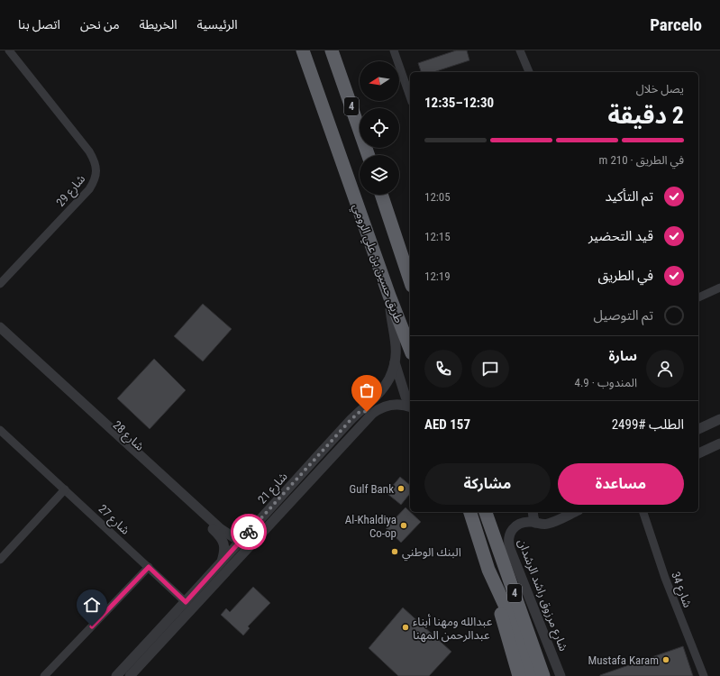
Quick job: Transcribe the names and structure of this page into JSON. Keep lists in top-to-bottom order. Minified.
{"streets":{"highway":["4","طريق حسين بن علي الرومي"],"street":["شارع 29","شارع 28","شارع 21","شارع 27","شارع 34","شارع مرزوق راشد الرشدان"]},"crossings":[["طريق حسين بن علي الرومي","شارع 21"],["شارع 28","شارع 21"],["شارع 21","شارع 27"]],"places":["Gulf Bank","Al-Khaldiya Co-op","البنك الوطني","عبدالله ومهنا أبناء عبدالرحمن المهنا","Mustafa Karam"],"north":"left","page":{"header":"Parcelo","nav":["الرئيسية","الخريطة","من نحن","اتصل بنا"],"heading":["2 دقيقة","يصل خلال","12:30–12:35"],"panel":["سارة","المندوب · 4.9","الطلب #2499","AED 157"],"bar":"في الطريق · 210 m","list":[["تم التأكيد","12:05"],["قيد التحضير","12:15"],["في الطريق","12:19"],"تم التوصيل"],"buttons":["مساعدة","مشاركة"]}}
